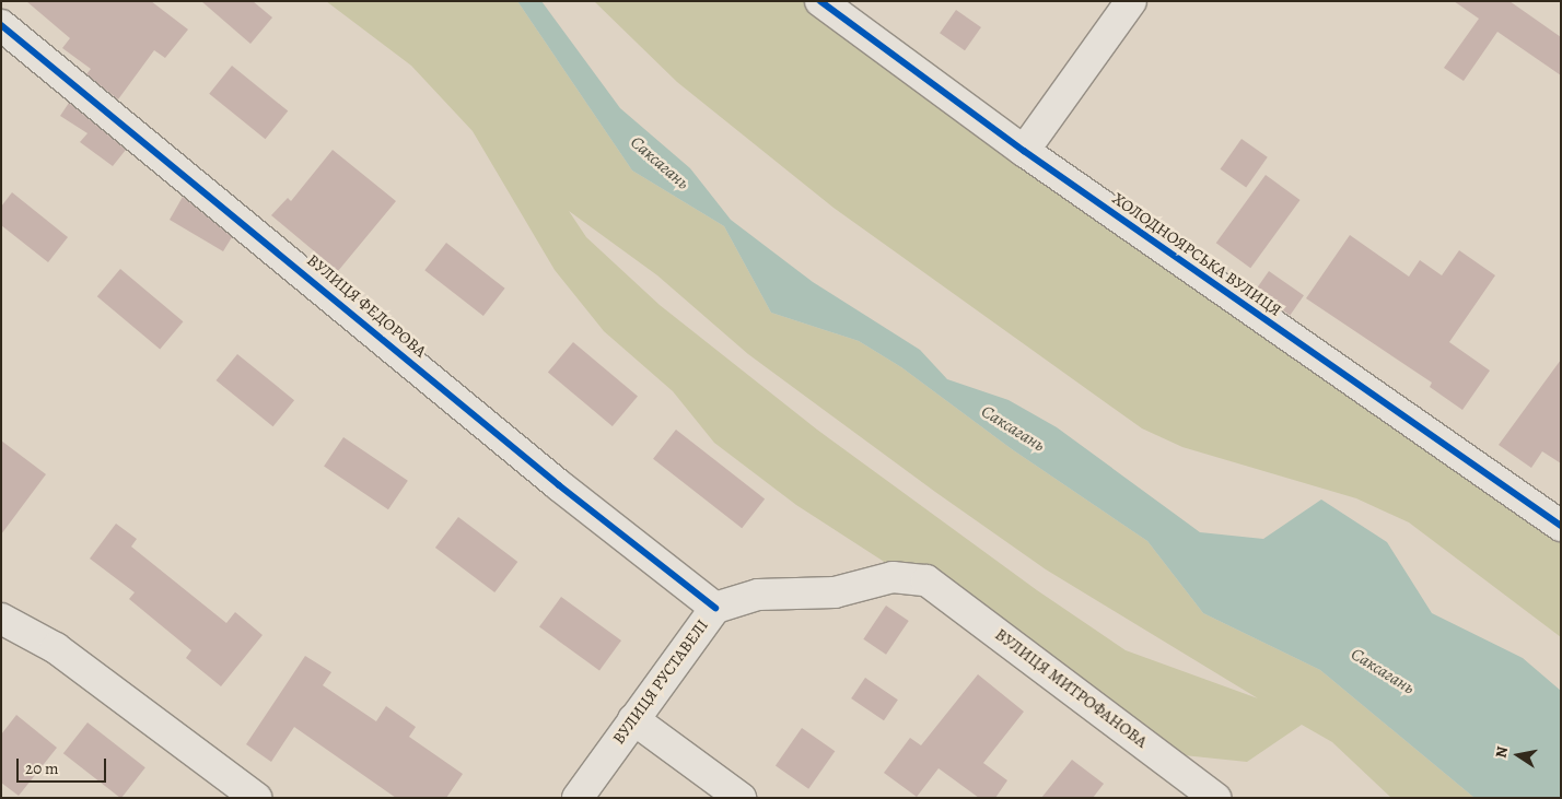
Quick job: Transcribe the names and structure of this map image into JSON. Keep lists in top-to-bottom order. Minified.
{"streets":{"street":["ХОЛОДНОЯРСЬКА ВУЛИЦЯ","ВУЛИЦЯ ФЕДОРОВА","ВУЛИЦЯ РУСТАВЕЛІ","ВУЛИЦЯ МИТРОФАНОВА"]},"crossings":[["ВУЛИЦЯ ФЕДОРОВА","ВУЛИЦЯ РУСТАВЕЛІ"],["ВУЛИЦЯ РУСТАВЕЛІ","ВУЛИЦЯ МИТРОФАНОВА"]],"water":["Саксагань"],"scale_bar":"20 m","north":"left"}
